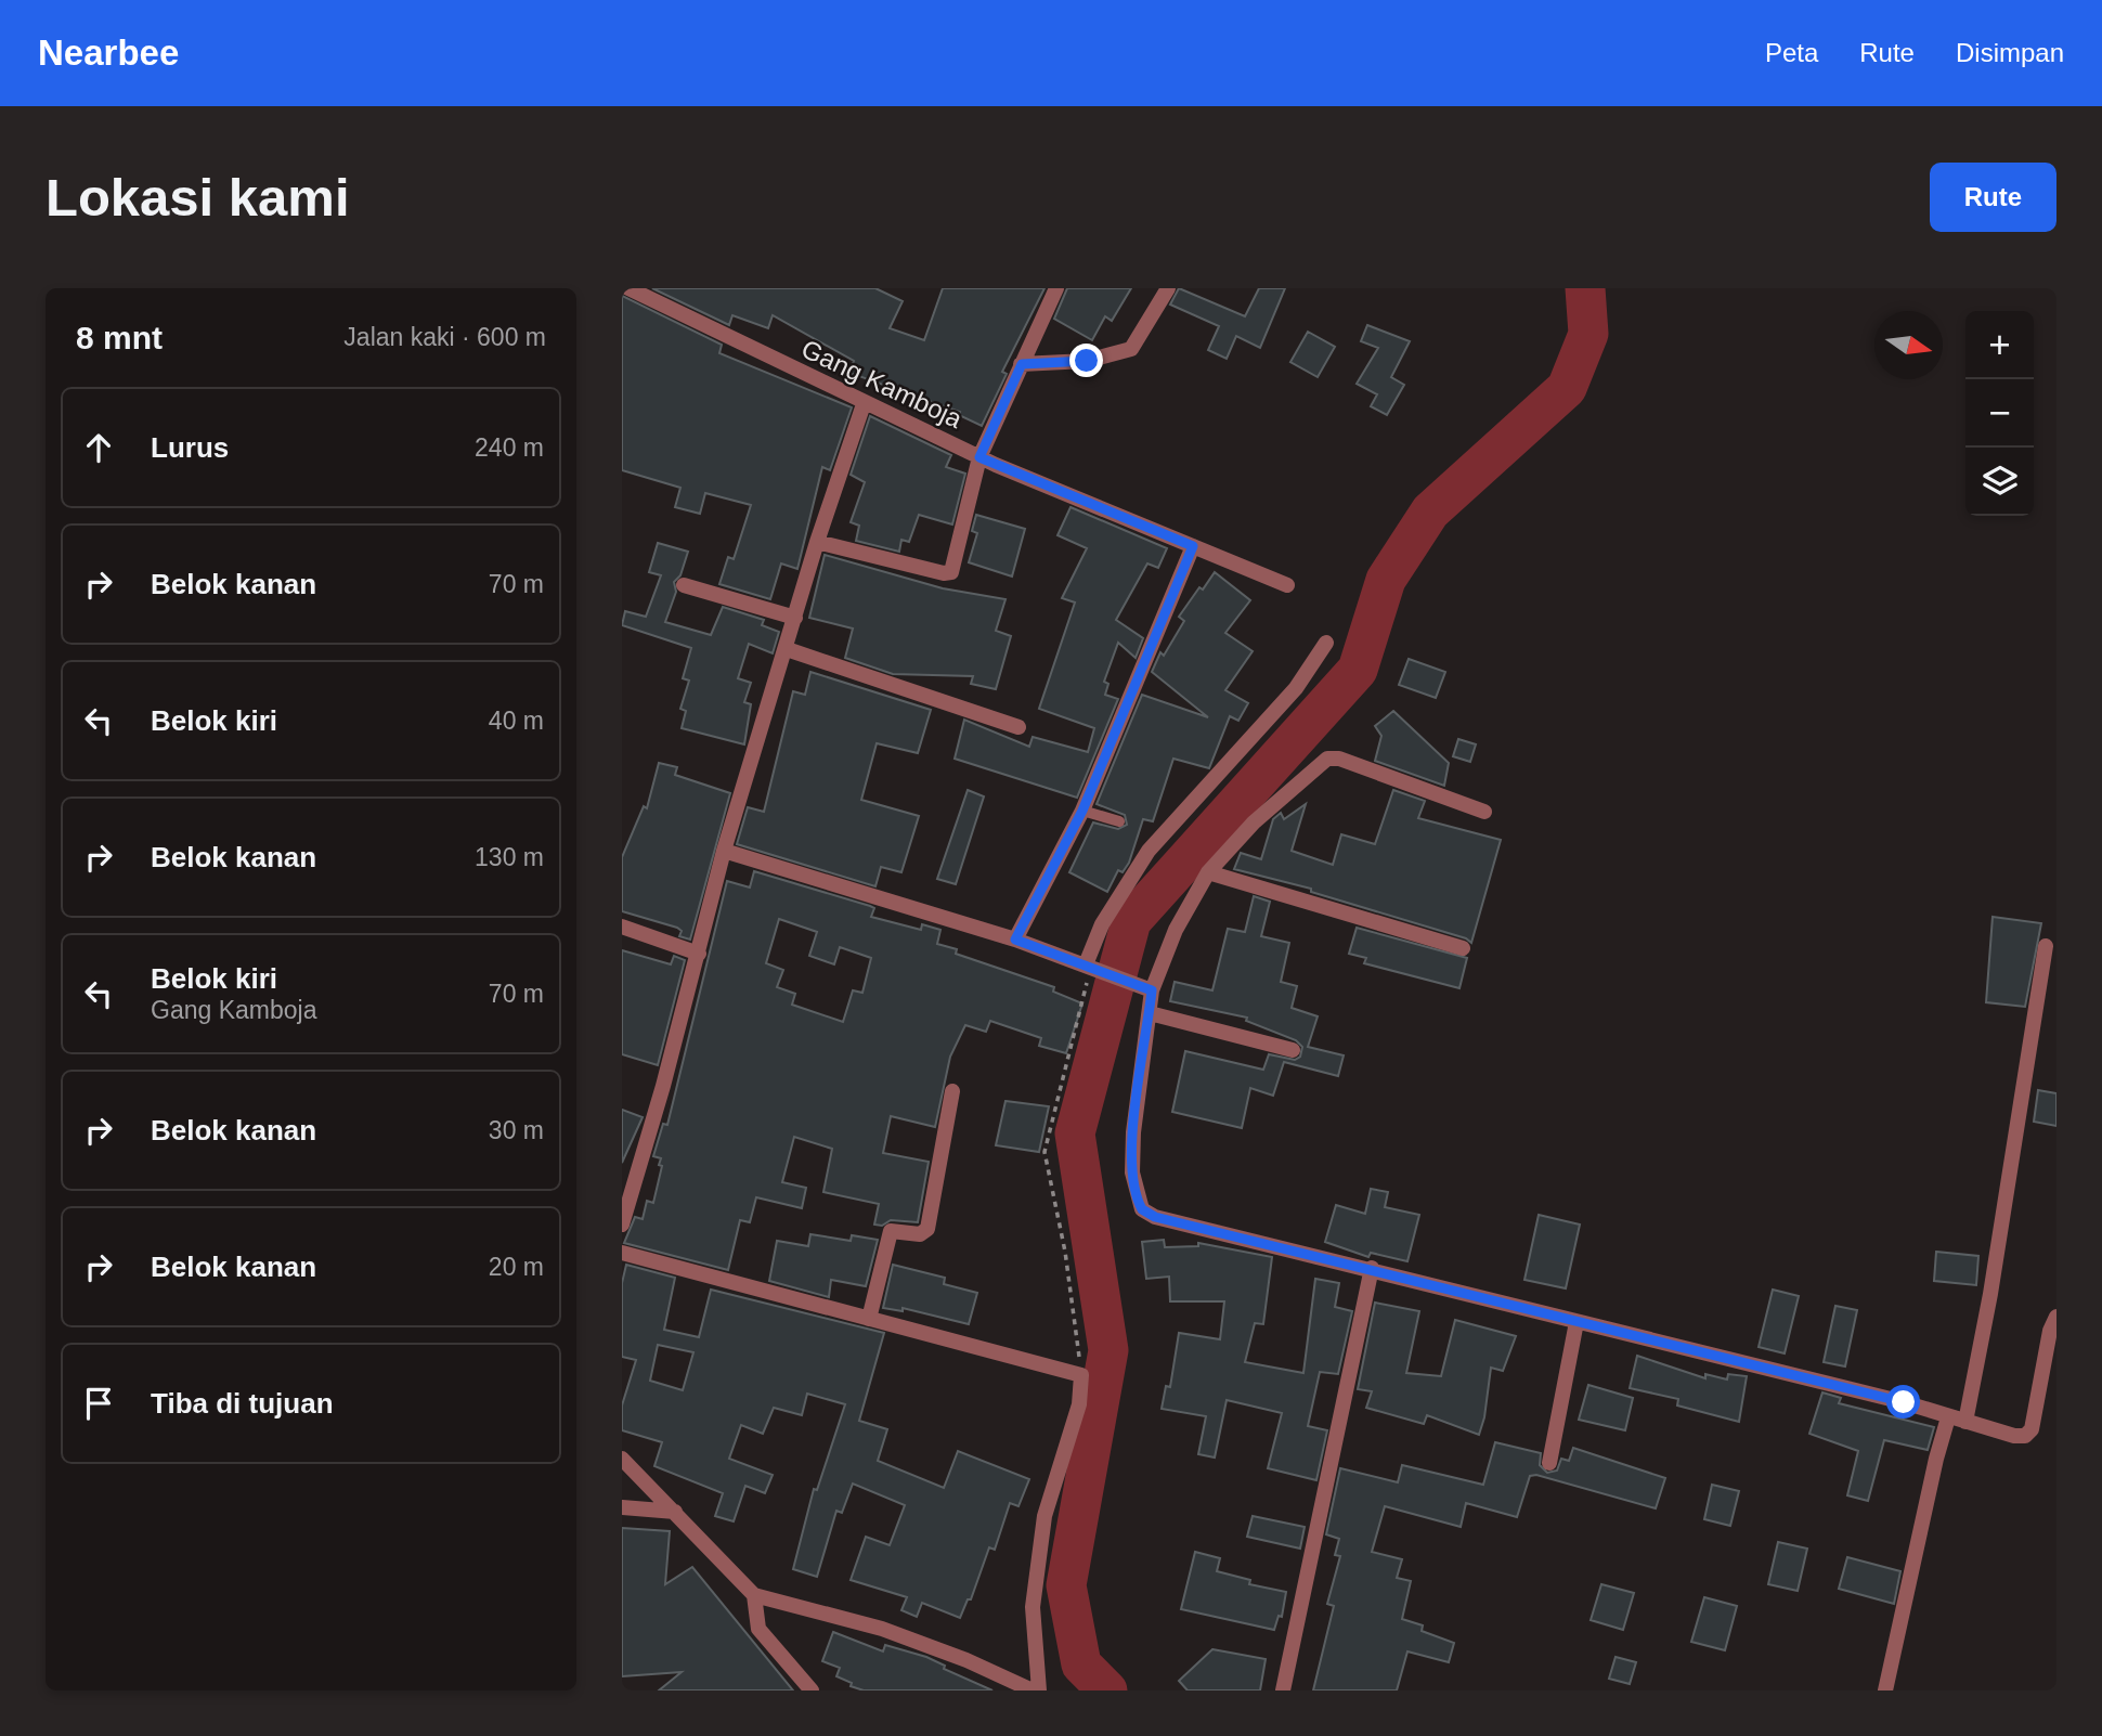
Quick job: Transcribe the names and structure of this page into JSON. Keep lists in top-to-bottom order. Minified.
{"streets":{"street":["Gang Kamboja"]},"north":"right","page":{"header":"Nearbee","nav":["Peta","Rute","Disimpan"],"buttons":"Rute","title":"Lokasi kami","heading":["8 mnt","Jalan kaki · 600 m"],"map_buttons":["+","−"],"list":[["Lurus","240 m"],["Belok kanan","70 m"],["Belok kiri","40 m"],["Belok kanan","130 m"],["Belok kiri","Gang Kamboja","70 m"],["Belok kanan","30 m"],["Belok kanan","20 m"],"Tiba di tujuan"]}}
